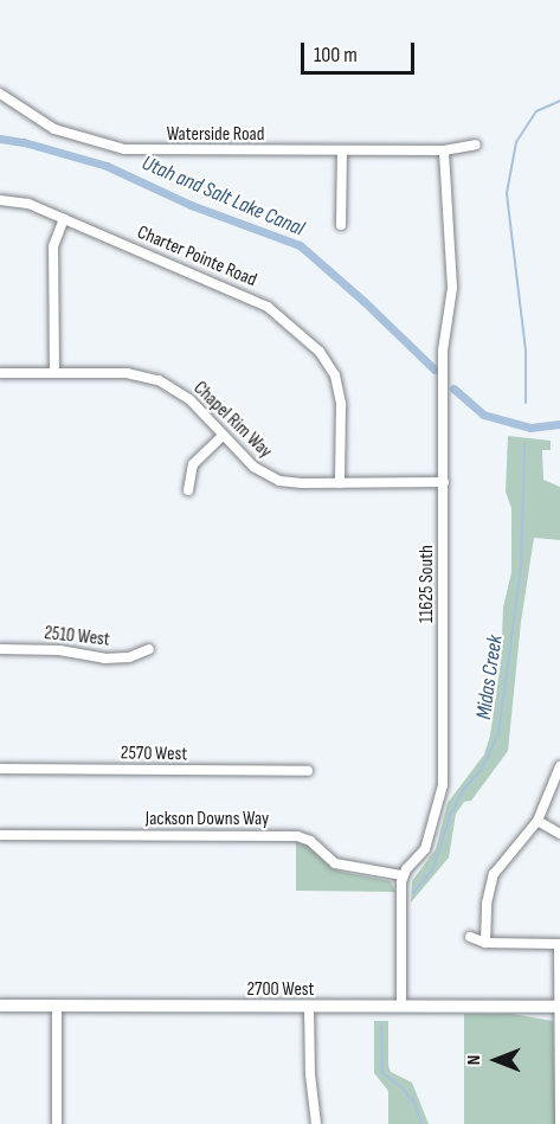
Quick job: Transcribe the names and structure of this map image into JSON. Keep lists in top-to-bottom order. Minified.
{"streets":{"main road":["2700 West"],"street":["Waterside Road","Charter Pointe Road","Chapel Rim Way","11625 South","2510 West","2570 West","Jackson Downs Way"]},"crossings":[["Waterside Road","11625 South"],["Charter Pointe Road","Chapel Rim Way"],["Chapel Rim Way","11625 South"],["11625 South","Jackson Downs Way"]],"water":["Utah and Salt Lake Canal","Midas Creek"],"scale_bar":"100 m","north":"left"}
